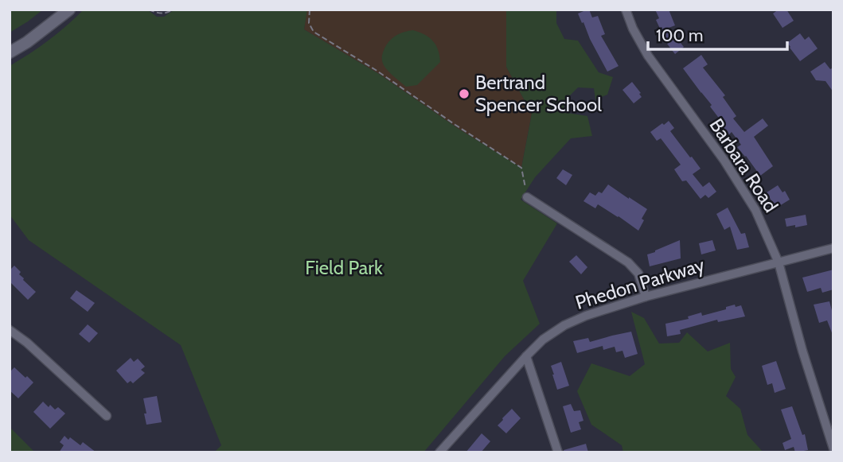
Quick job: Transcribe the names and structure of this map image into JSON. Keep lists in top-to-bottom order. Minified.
{"streets":{"street":["Barbara Road","Phedon Parkway"]},"crossings":[["Barbara Road","Phedon Parkway"]],"parks":["Field Park"],"places":["Bertrand Spencer School"],"scale_bar":"100 m"}
